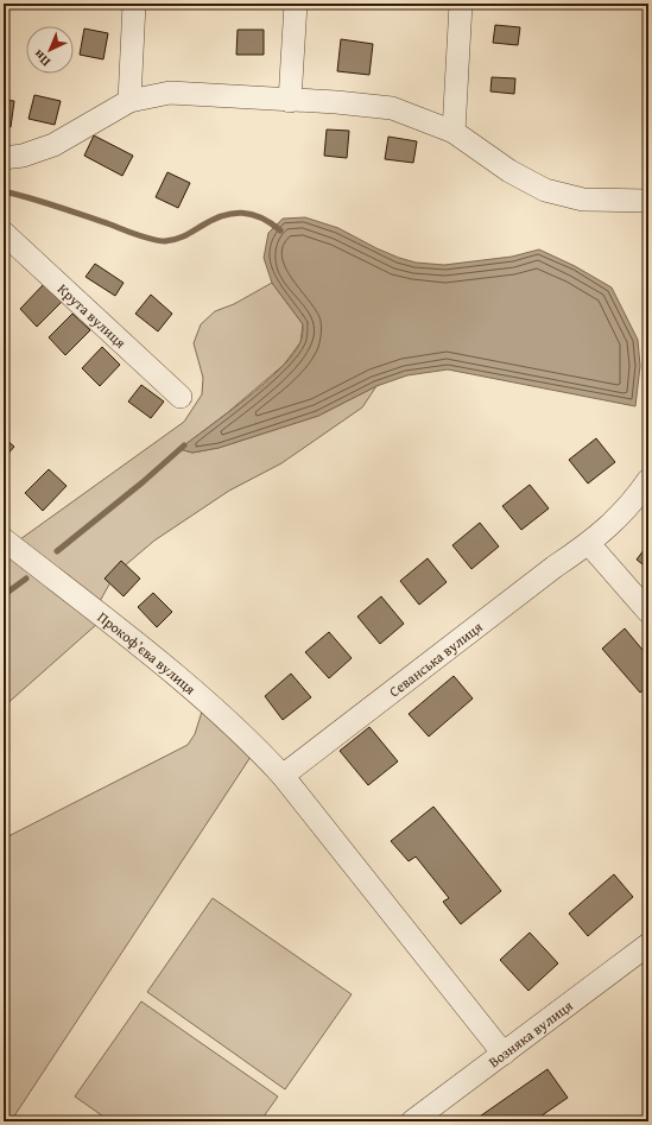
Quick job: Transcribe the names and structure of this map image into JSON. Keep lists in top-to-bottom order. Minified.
{"streets":{"street":["Крута вулиця","Прокоф’єва вулиця","Севанська вулиця","Возняка вулиця"]},"crossings":[["Прокоф’єва вулиця","Севанська вулиця"],["Прокоф’єва вулиця","Возняка вулиця"]],"north":"bottom left"}
